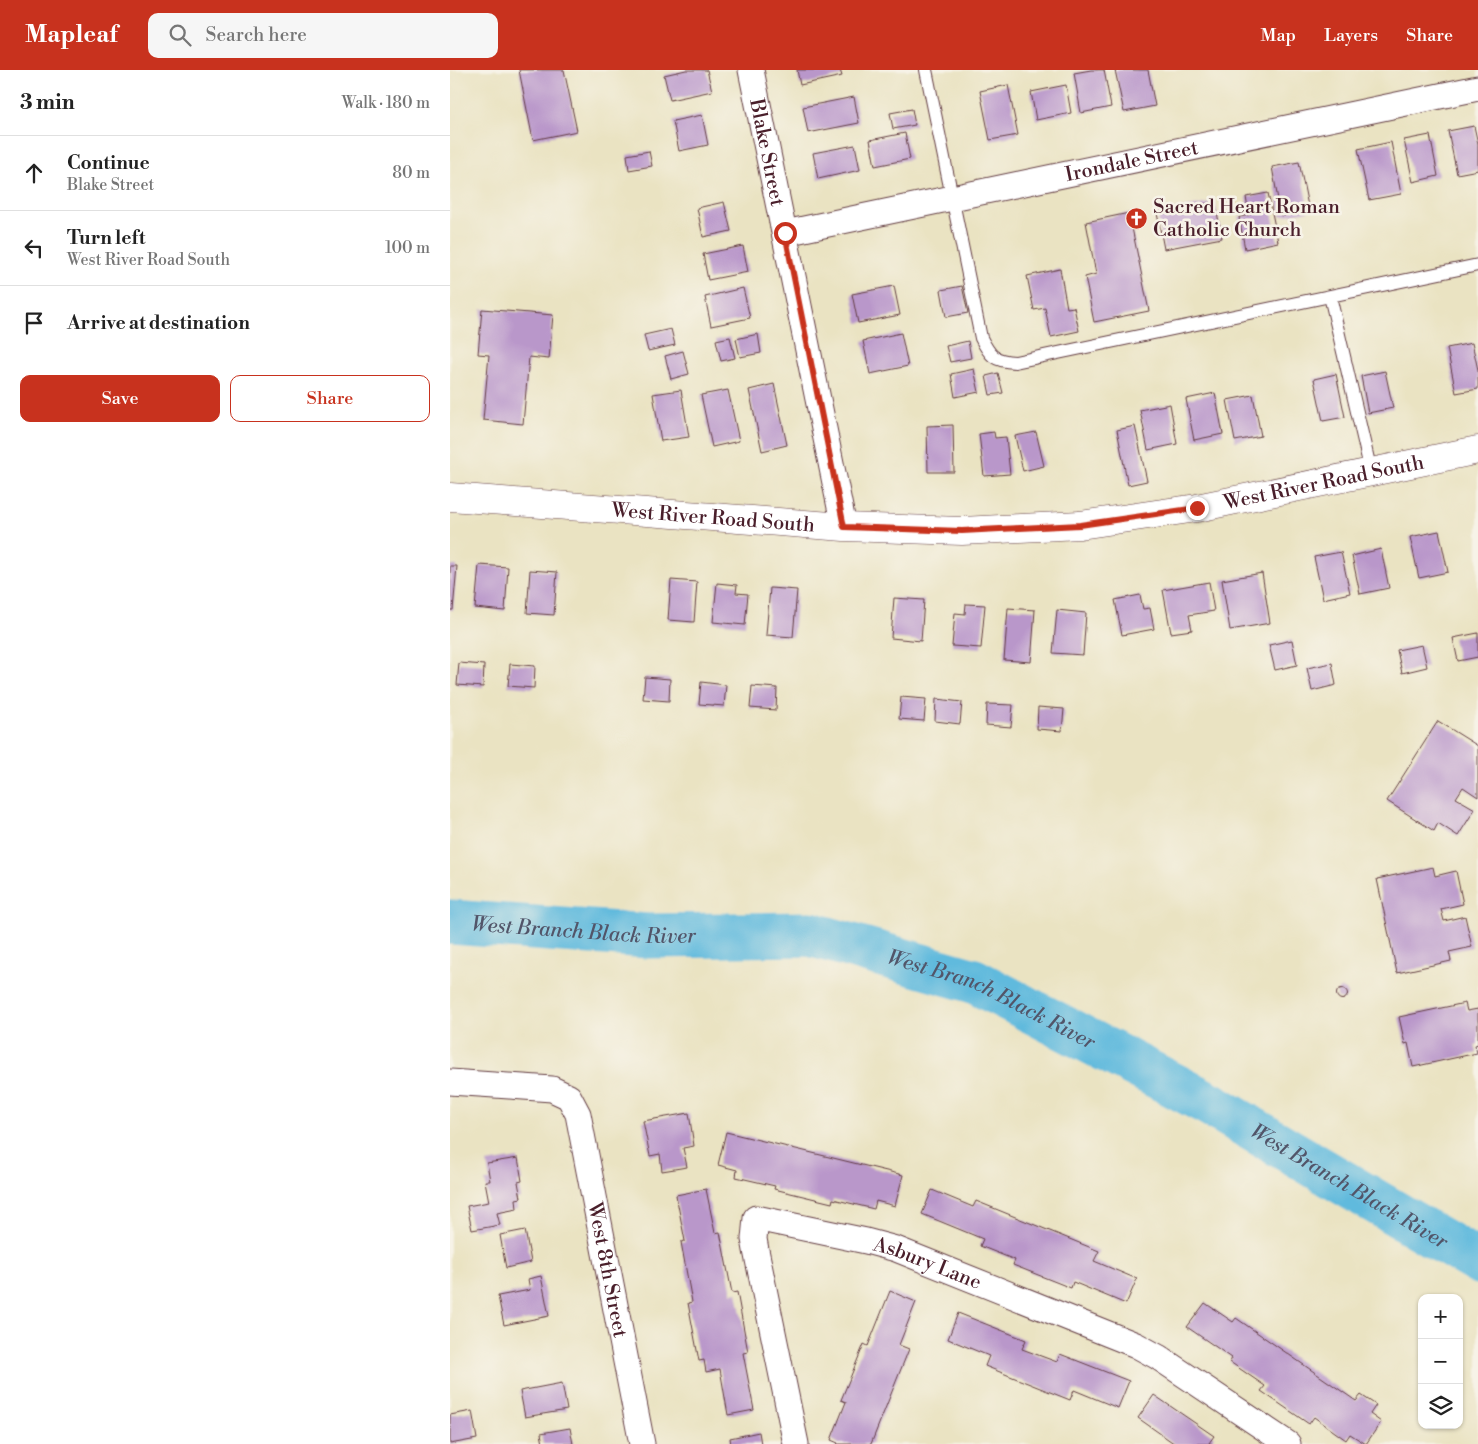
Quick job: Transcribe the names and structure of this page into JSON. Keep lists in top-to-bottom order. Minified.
{"streets":{"main road":["West River Road South"],"street":["Blake Street","Irondale Street","Asbury Lane","West 8th Street"]},"crossings":[["Blake Street","Irondale Street"],["Blake Street","West River Road South"]],"water":["West Branch Black River"],"places":{"church":["Sacred Heart Roman Catholic Church"]},"page":{"header":"Mapleaf","search":"Search here","nav":["Map","Layers","Share"],"heading":["3 min","Walk · 180 m"],"list":[["Continue","Blake Street","80 m"],["Turn left","West River Road South","100 m"],"Arrive at destination"],"buttons":["Save","Share"],"map_buttons":["+","−"]}}
